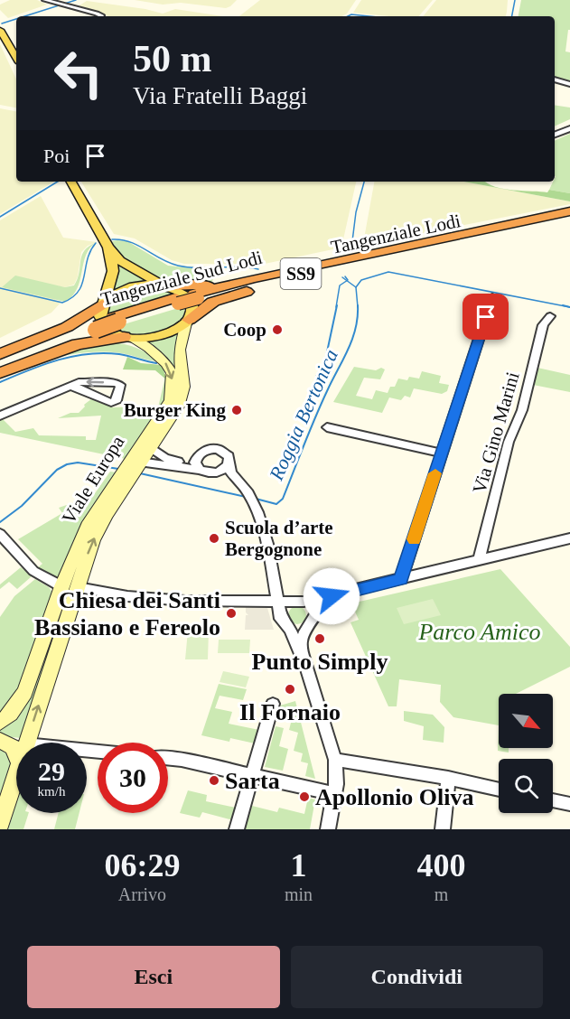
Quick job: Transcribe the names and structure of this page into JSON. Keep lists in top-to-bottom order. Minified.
{"streets":{"highway":["Tangenziale Lodi","SS9","Tangenziale Sud Lodi"],"street":["Via Gino Marini","Viale Europa"]},"crossings":[["Tangenziale Lodi","Tangenziale Sud Lodi"]],"water":["Roggia Bertonica"],"parks":["Parco Amico"],"places":["Coop","Burger King","Scuola d’arte Bergognone","Chiesa dei Santi Bassiano e Fereolo","Punto Simply","Il Fornaio","Sarta","Apollonio Oliva"],"north":"bottom right","page":{"turn":["50 m","Via Fratelli Baggi"],"then":"Poi","speed":"29 km/h","limit":"30","eta":["06:29","Arrivo","1","min","400","m"],"buttons":["Esci","Condividi"]}}
